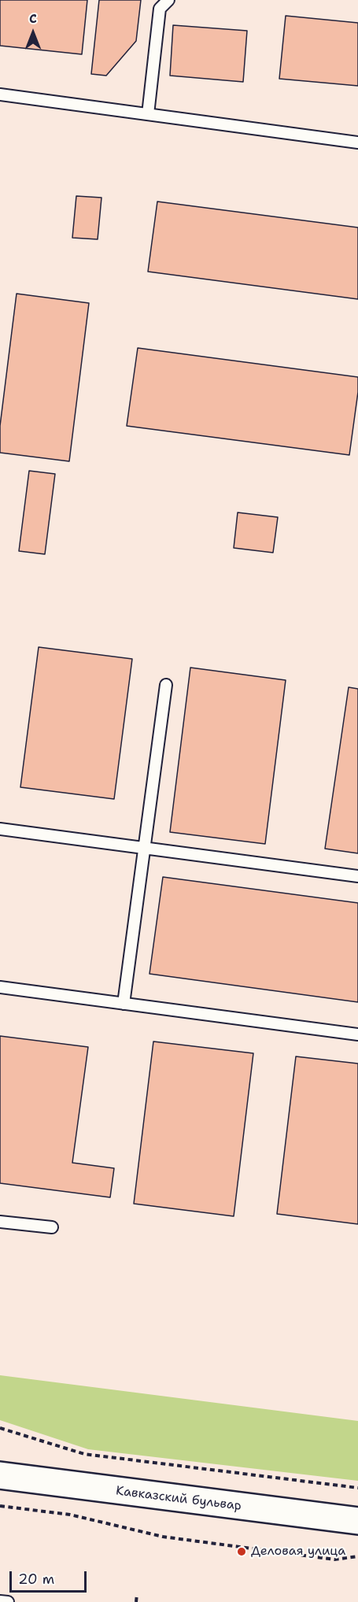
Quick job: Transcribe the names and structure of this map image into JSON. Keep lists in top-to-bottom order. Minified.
{"streets":{"street":["Кавказский бульвар"]},"places":["Деловая улица"],"scale_bar":"20 m","north":"top"}
